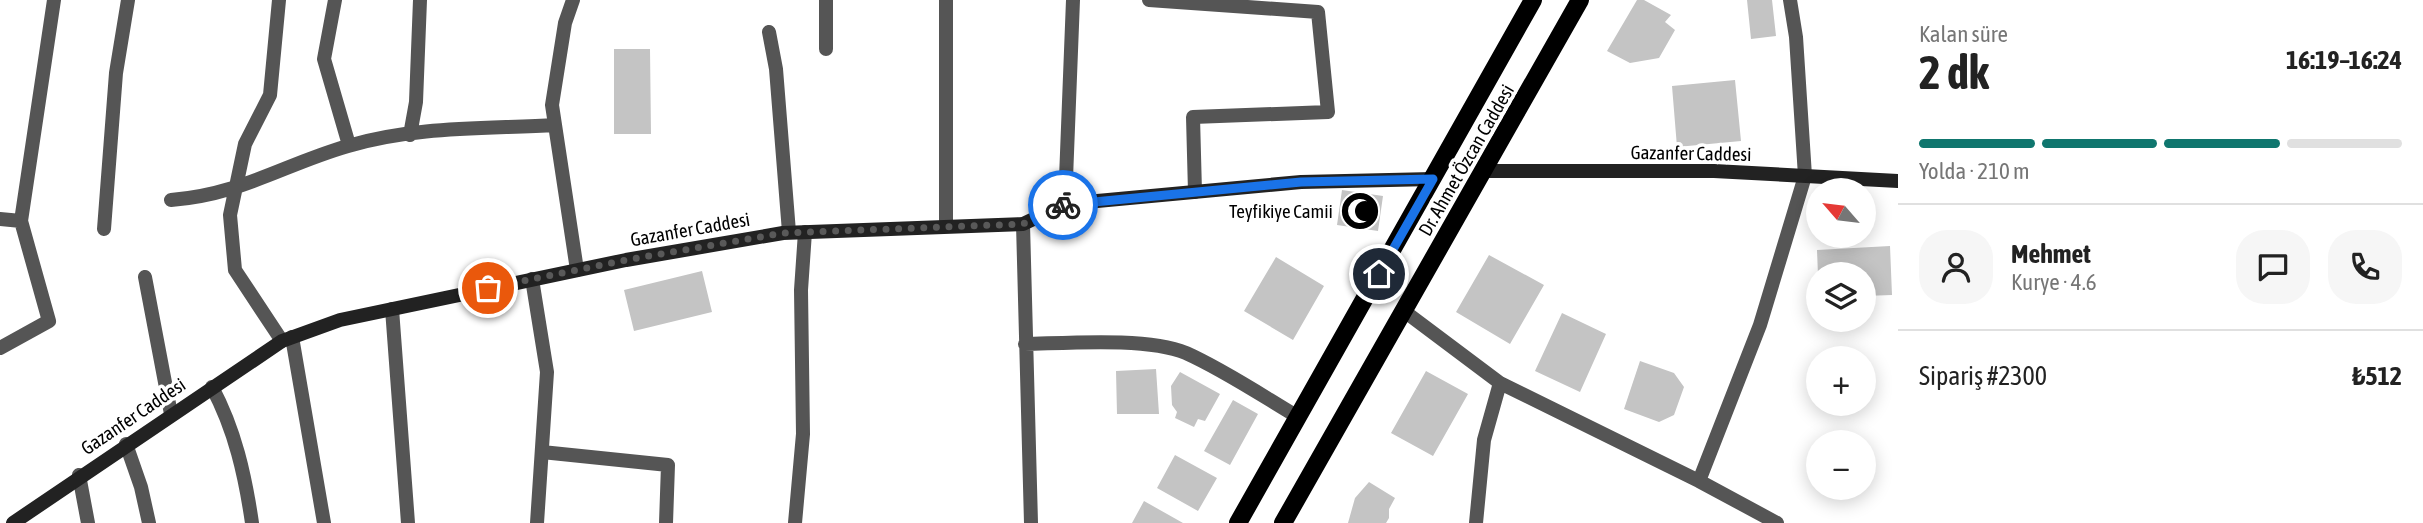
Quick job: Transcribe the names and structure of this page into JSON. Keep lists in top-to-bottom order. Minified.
{"streets":{"main road":["Dr. Ahmet Özcan Caddesi"],"street":["Gazanfer Caddesi"]},"crossings":[["Gazanfer Caddesi","Dr. Ahmet Özcan Caddesi"]],"places":{"mosque":["Teyfikiye Camii"]},"north":"top left","page":{"heading":["2 dk","Kalan süre","16:19–16:24"],"panel":["Mehmet","Kurye · 4.6","Sipariş #2300","₺512"],"bar":"Yolda · 210 m","map_buttons":["+","−"]}}
